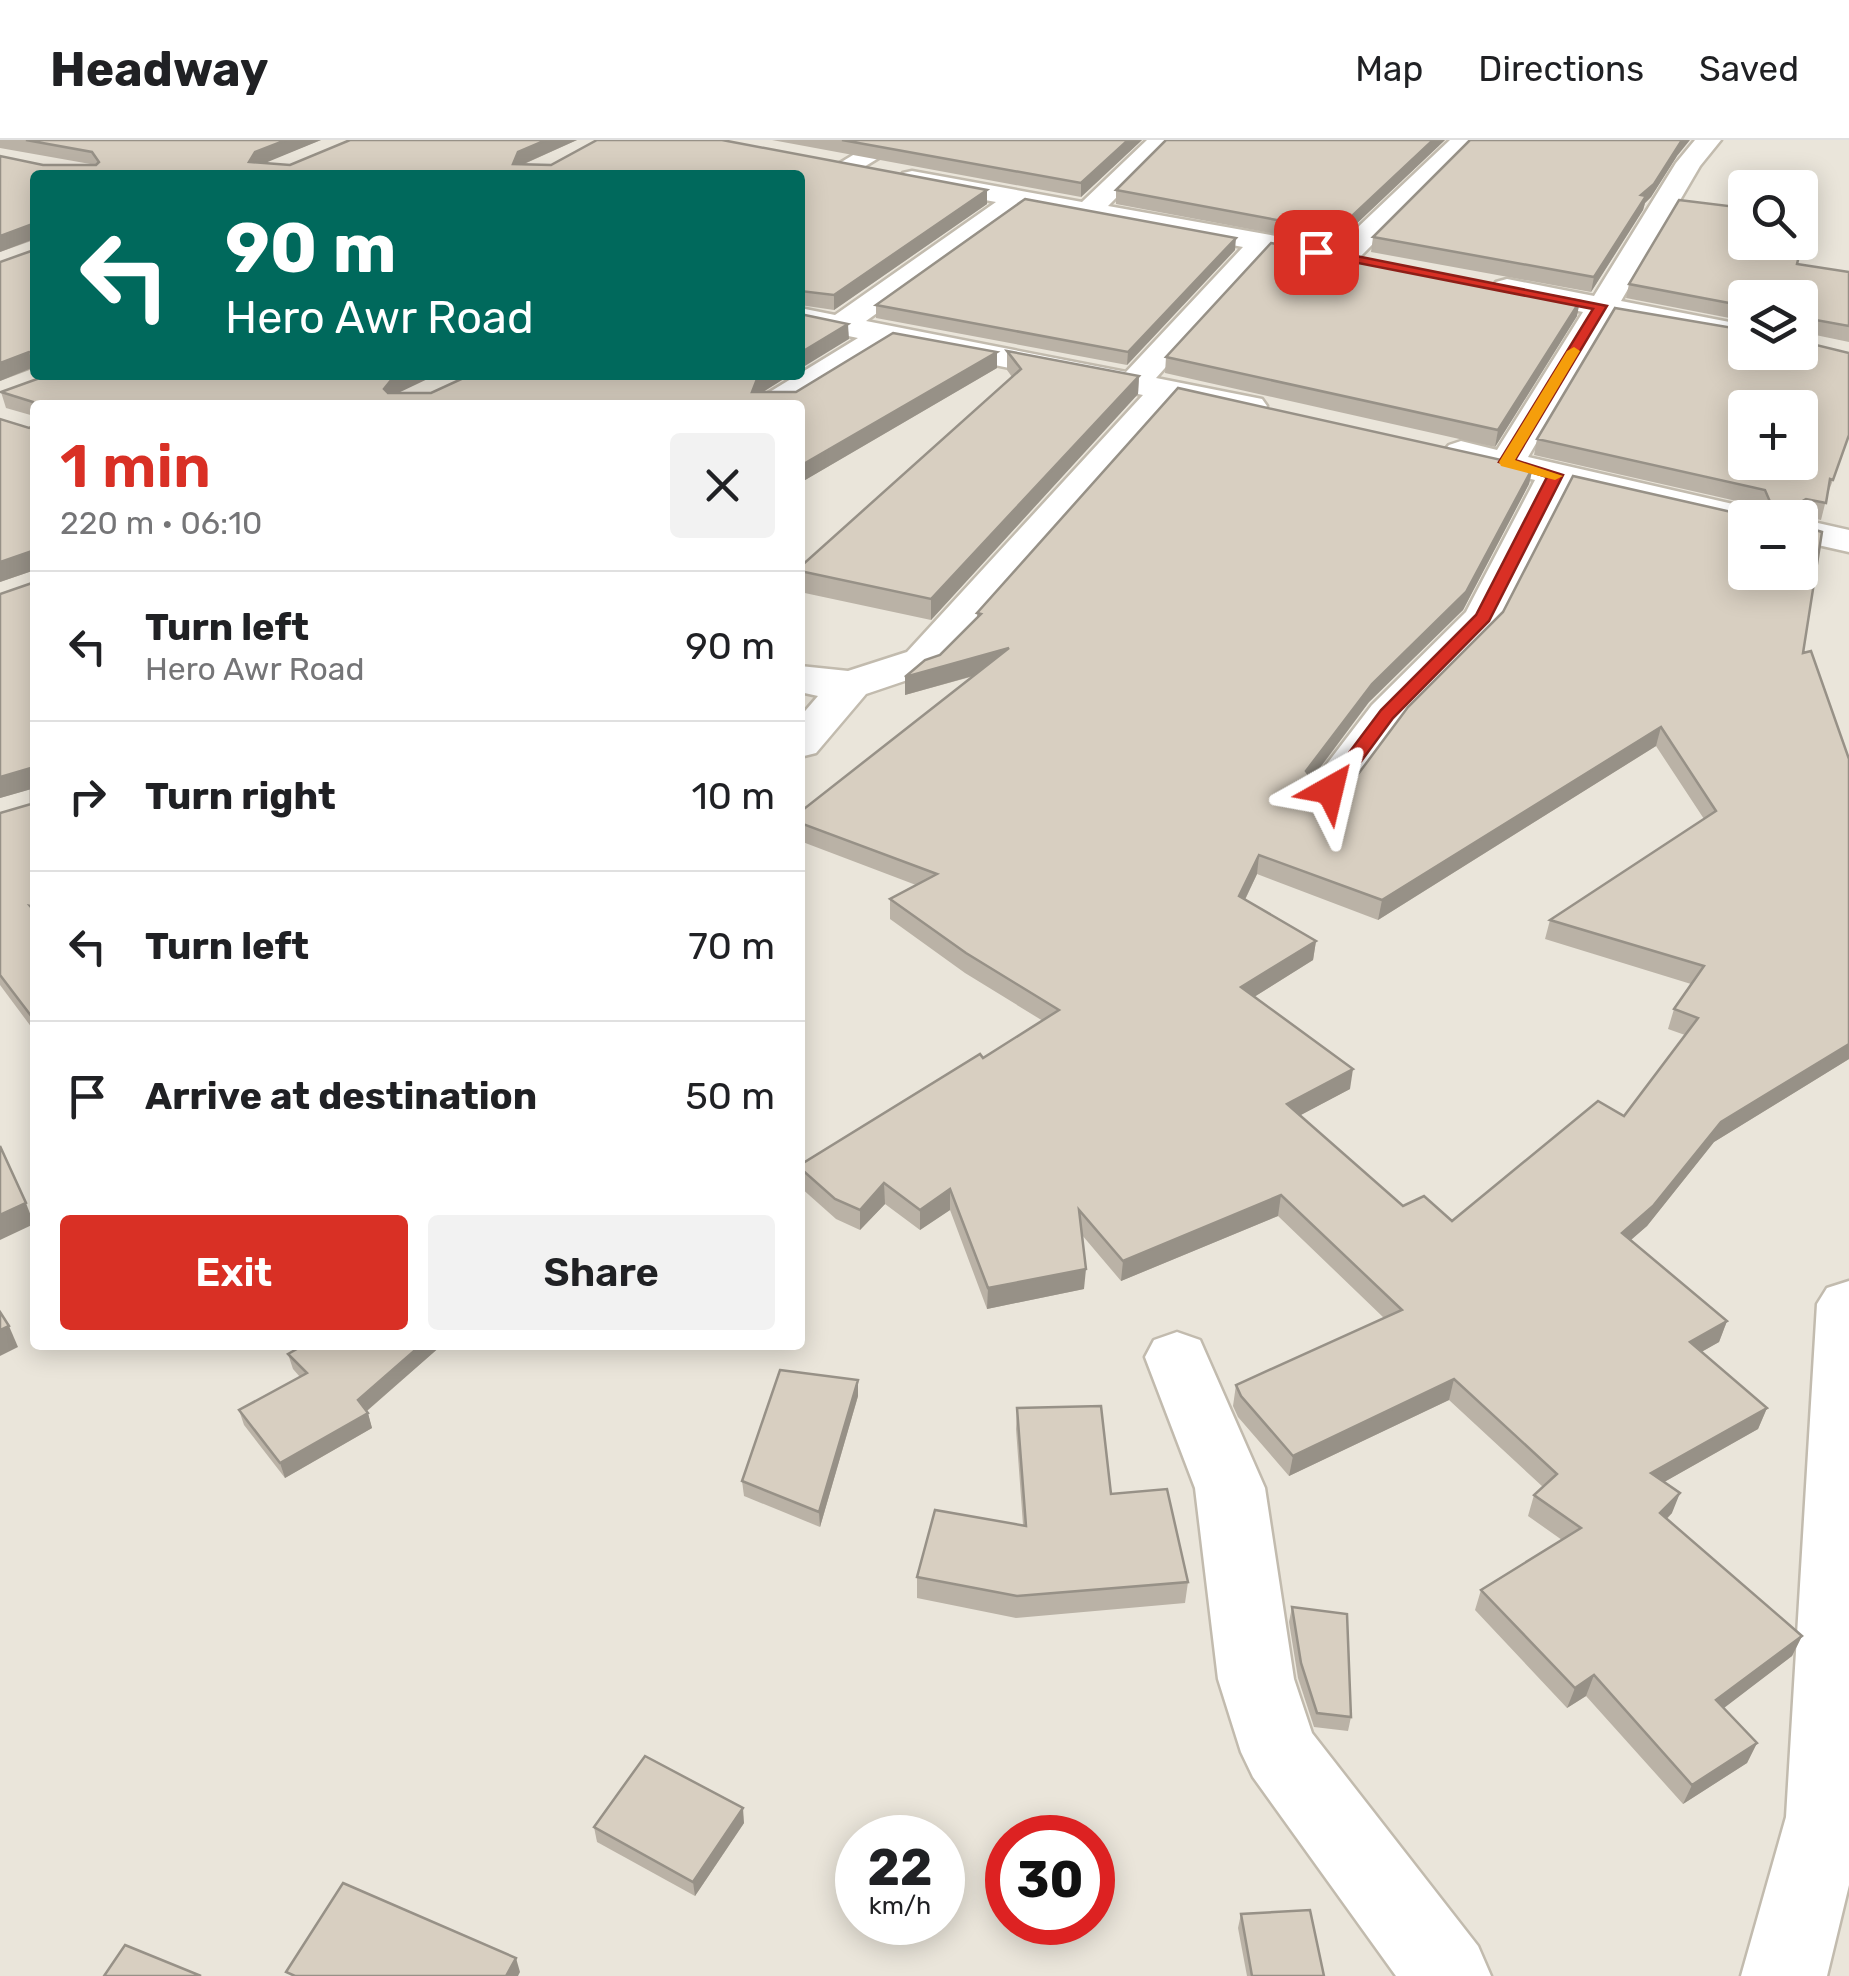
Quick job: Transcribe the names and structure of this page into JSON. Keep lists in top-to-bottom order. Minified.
{"page":{"header":"Headway","nav":["Map","Directions","Saved"],"map_buttons":["+","−"],"turn":["90 m","Hero Awr Road"],"heading":["1 min","220 m · 06:10"],"list":[{"name":"Turn left","note":"Hero Awr Road","value":"90 m"},{"name":"Turn right","value":"10 m"},{"name":"Turn left","value":"70 m"},{"name":"Arrive at destination","value":"50 m"}],"buttons":["Exit","Share"],"speed":"22 km/h","limit":"30"}}
